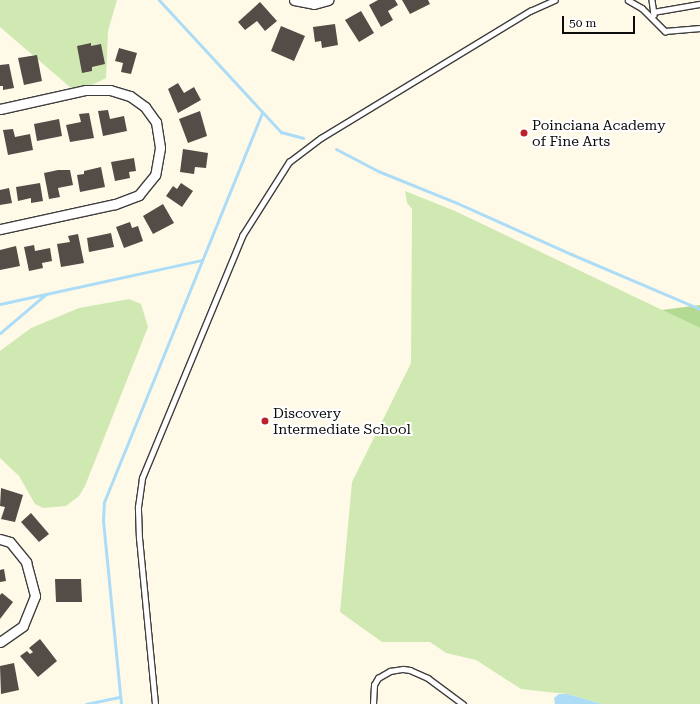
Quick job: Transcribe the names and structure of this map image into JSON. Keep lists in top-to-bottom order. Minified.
{"places":["Poinciana Academy of Fine Arts","Discovery Intermediate School"],"scale_bar":"50 m"}
